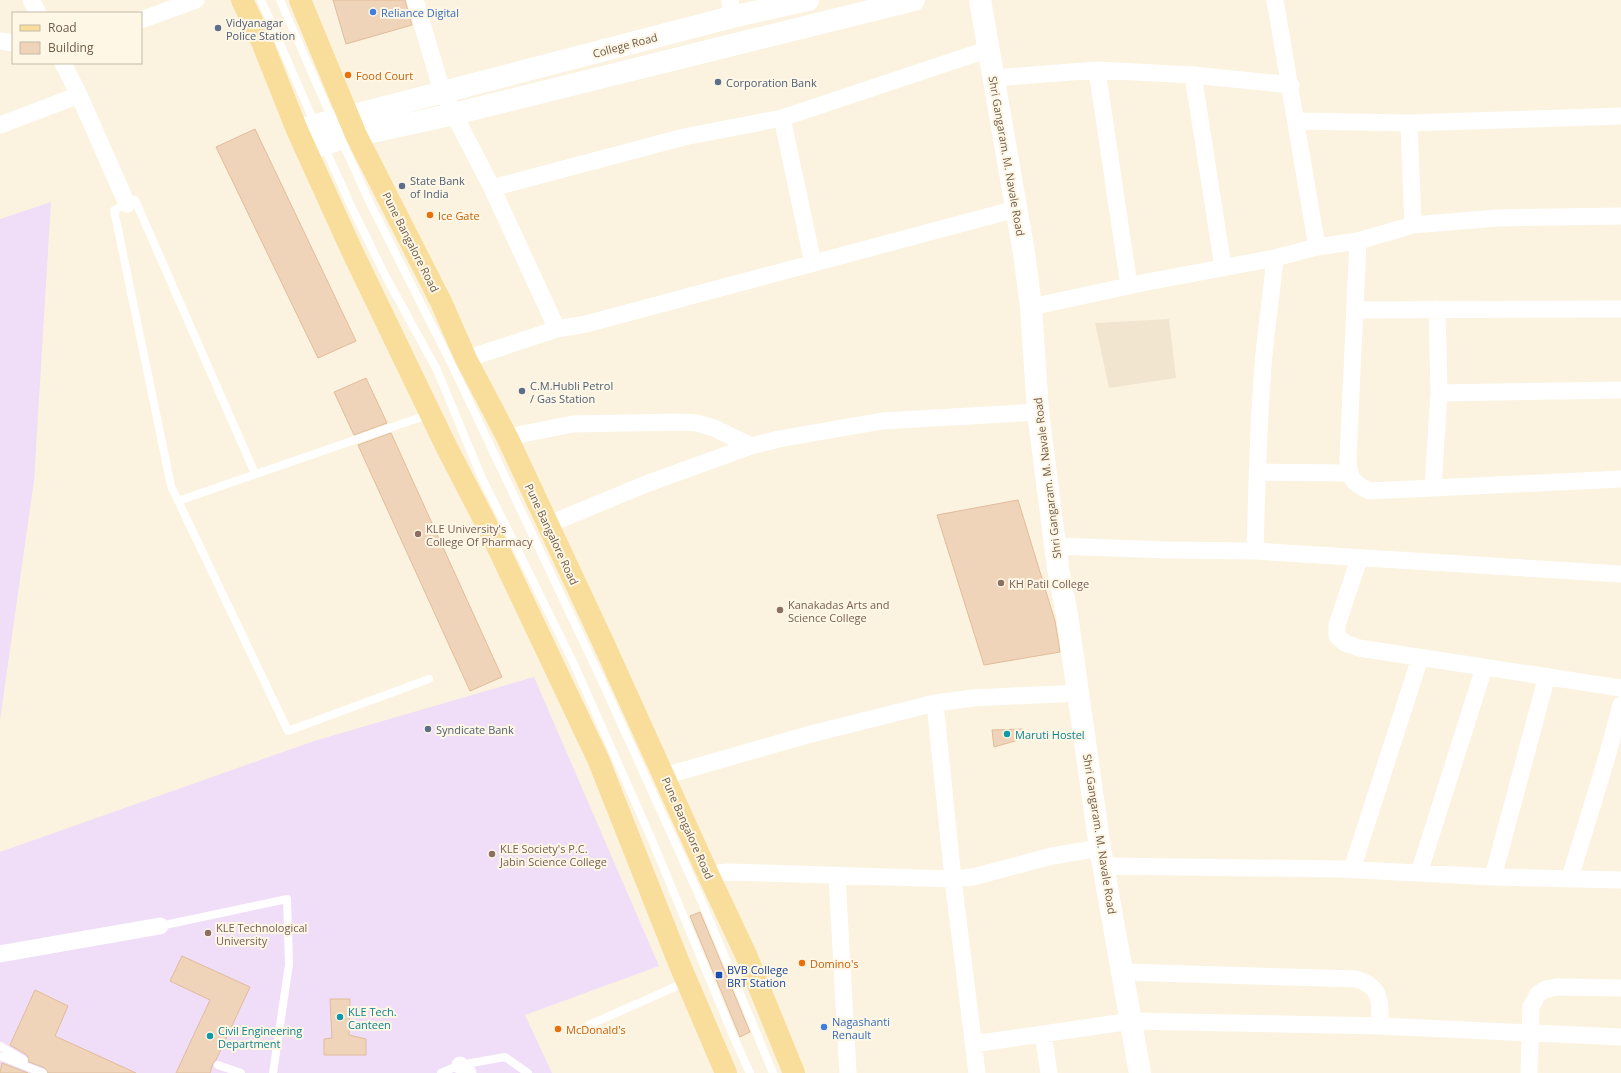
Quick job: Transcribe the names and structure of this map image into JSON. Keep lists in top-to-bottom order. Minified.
{"streets":{"main road":["College Road","Shri Gangaram. M. Navale Road","Pune Bangalore Road"]},"crossings":[["College Road","Pune Bangalore Road"]],"places":{"other":["Reliance Digital","Vidyanagar Police Station","Food Court","Corporation Bank","State Bank of India","Ice Gate","C.M.Hubli Petrol / Gas Station","KLE University's College Of Pharmacy","KH Patil College","Kanakadas Arts and Science College","Syndicate Bank","Maruti Hostel","KLE Society's P.C. Jabin Science College","KLE Technological University","Domino's","KLE Tech. Canteen","Nagashanti Renault","McDonald's","Civil Engineering Department"],"transit":["BVB College BRT Station"]},"legend":["Road","Building"]}
